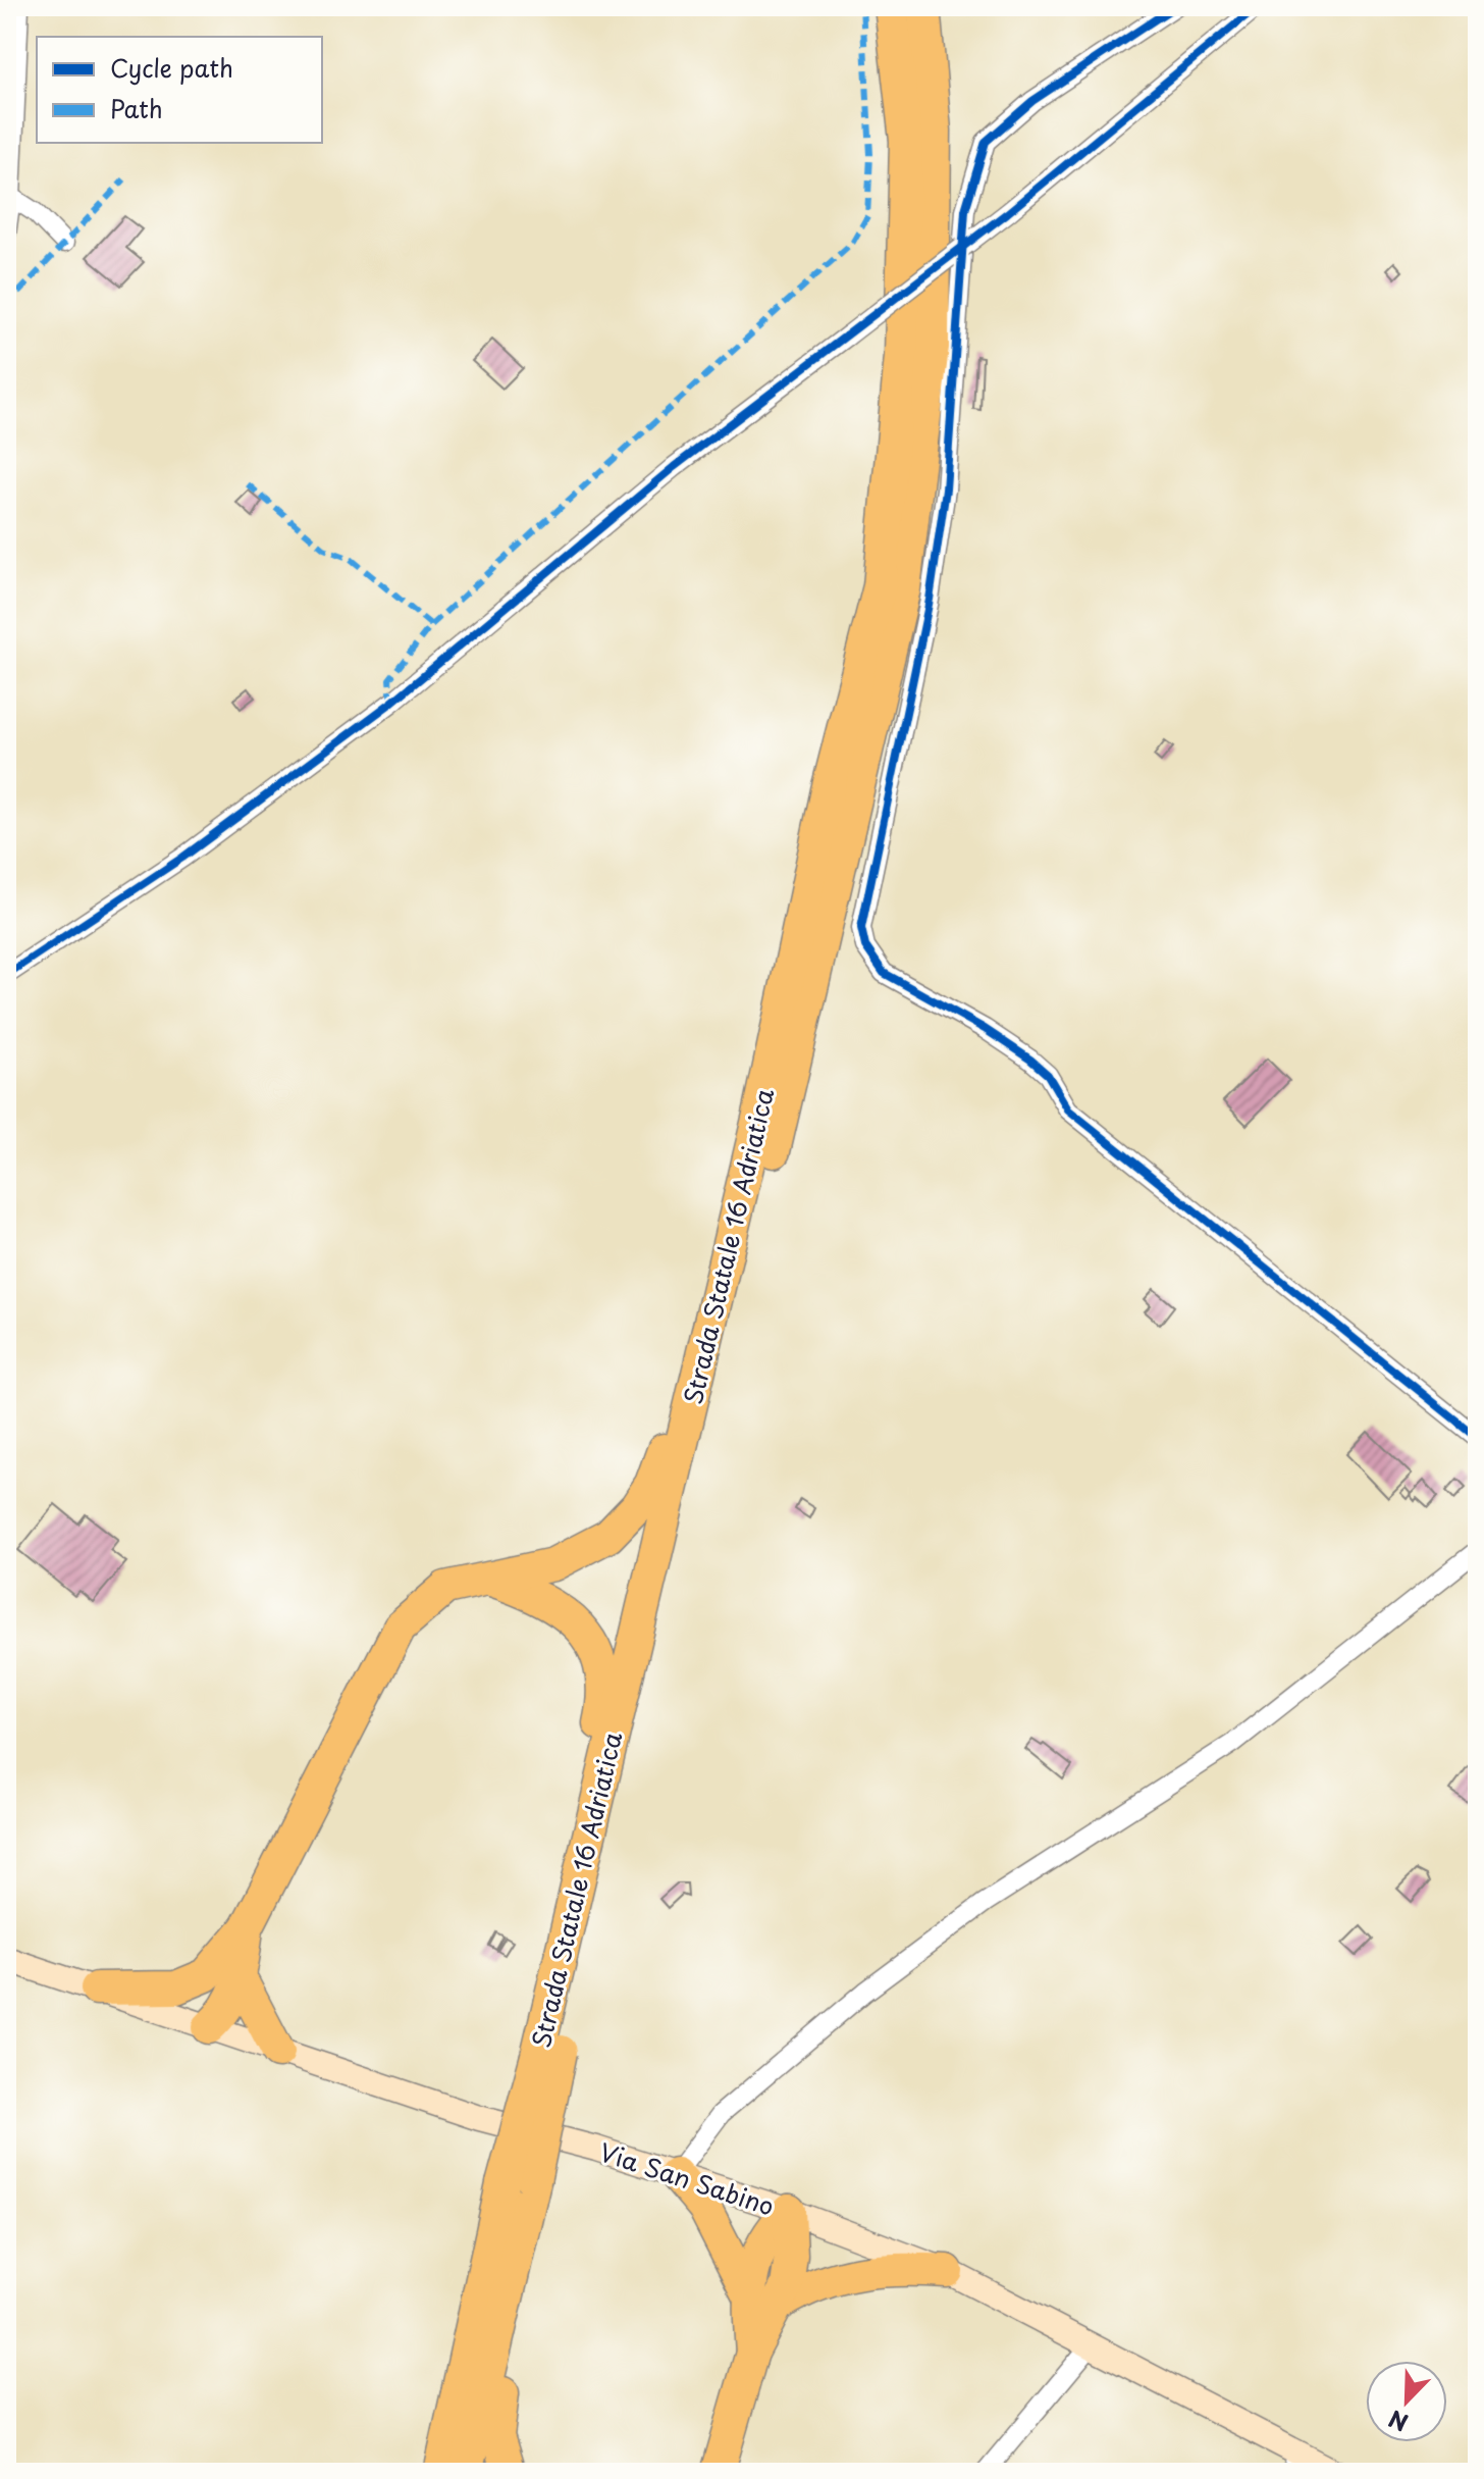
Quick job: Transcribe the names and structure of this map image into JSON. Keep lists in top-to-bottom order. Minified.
{"streets":{"highway":["Strada Statale 16 Adriatica"],"street":["Via San Sabino"]},"legend":["Cycle path","Path"],"north":"bottom left"}
